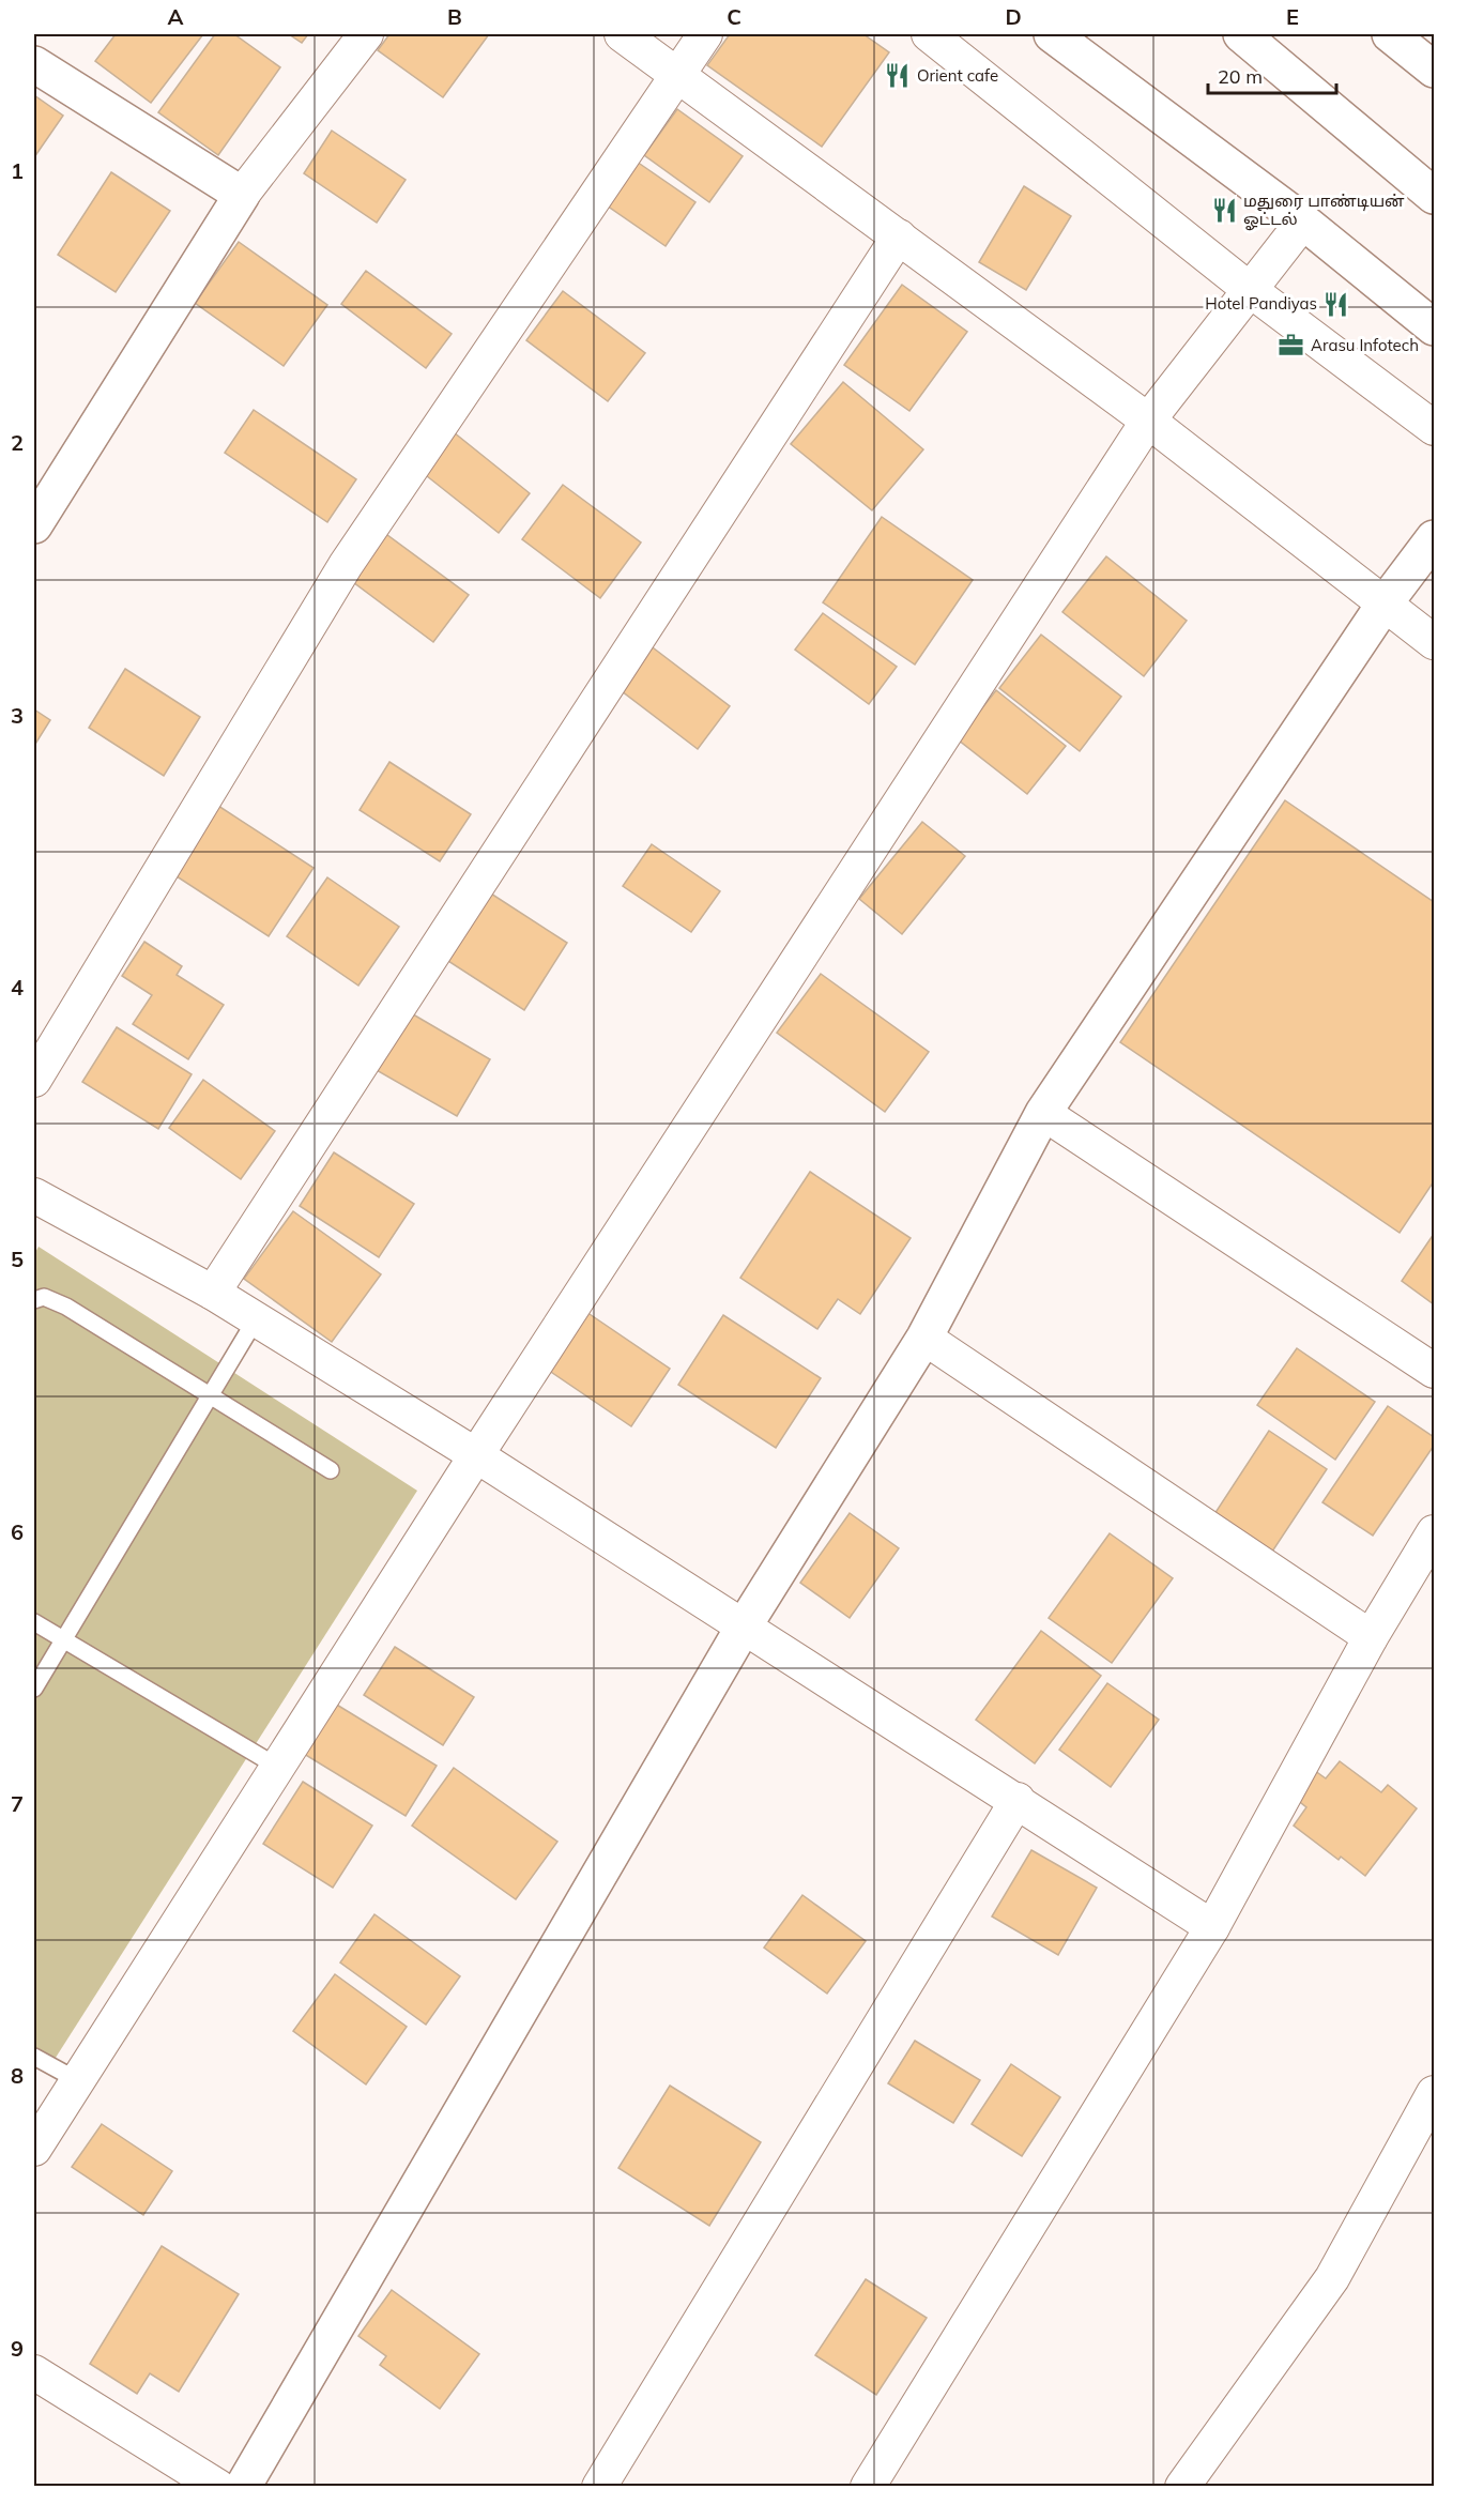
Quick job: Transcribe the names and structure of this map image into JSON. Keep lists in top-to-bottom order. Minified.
{"places":{"restaurant":["Orient cafe","மதுரை பாண்டியன் ஓட்டல்","Hotel Pandiyas"],"office":["Arasu Infotech"]},"scale_bar":"20 m","grid":{"columns":["A","B","C","D","E"],"rows":["1","2","3","4","5","6","7","8","9"]}}
